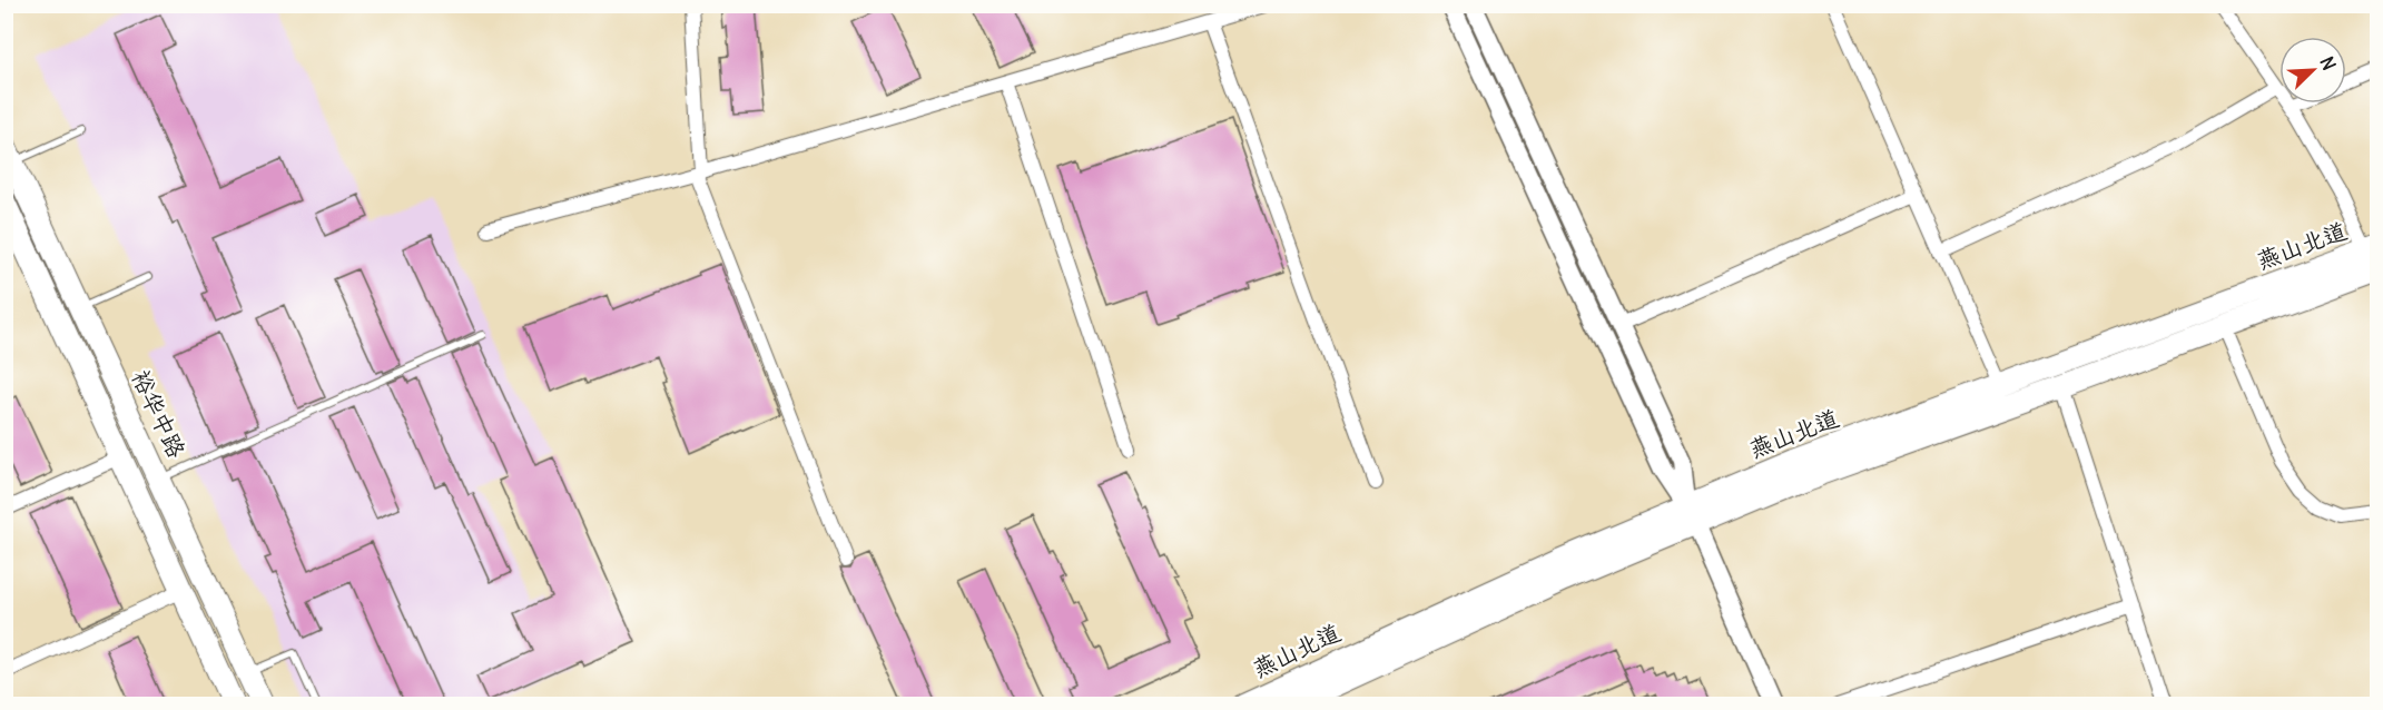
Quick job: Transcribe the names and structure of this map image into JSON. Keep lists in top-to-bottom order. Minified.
{"streets":{"main road":["燕山北道","裕华中路"]},"north":"top right"}
